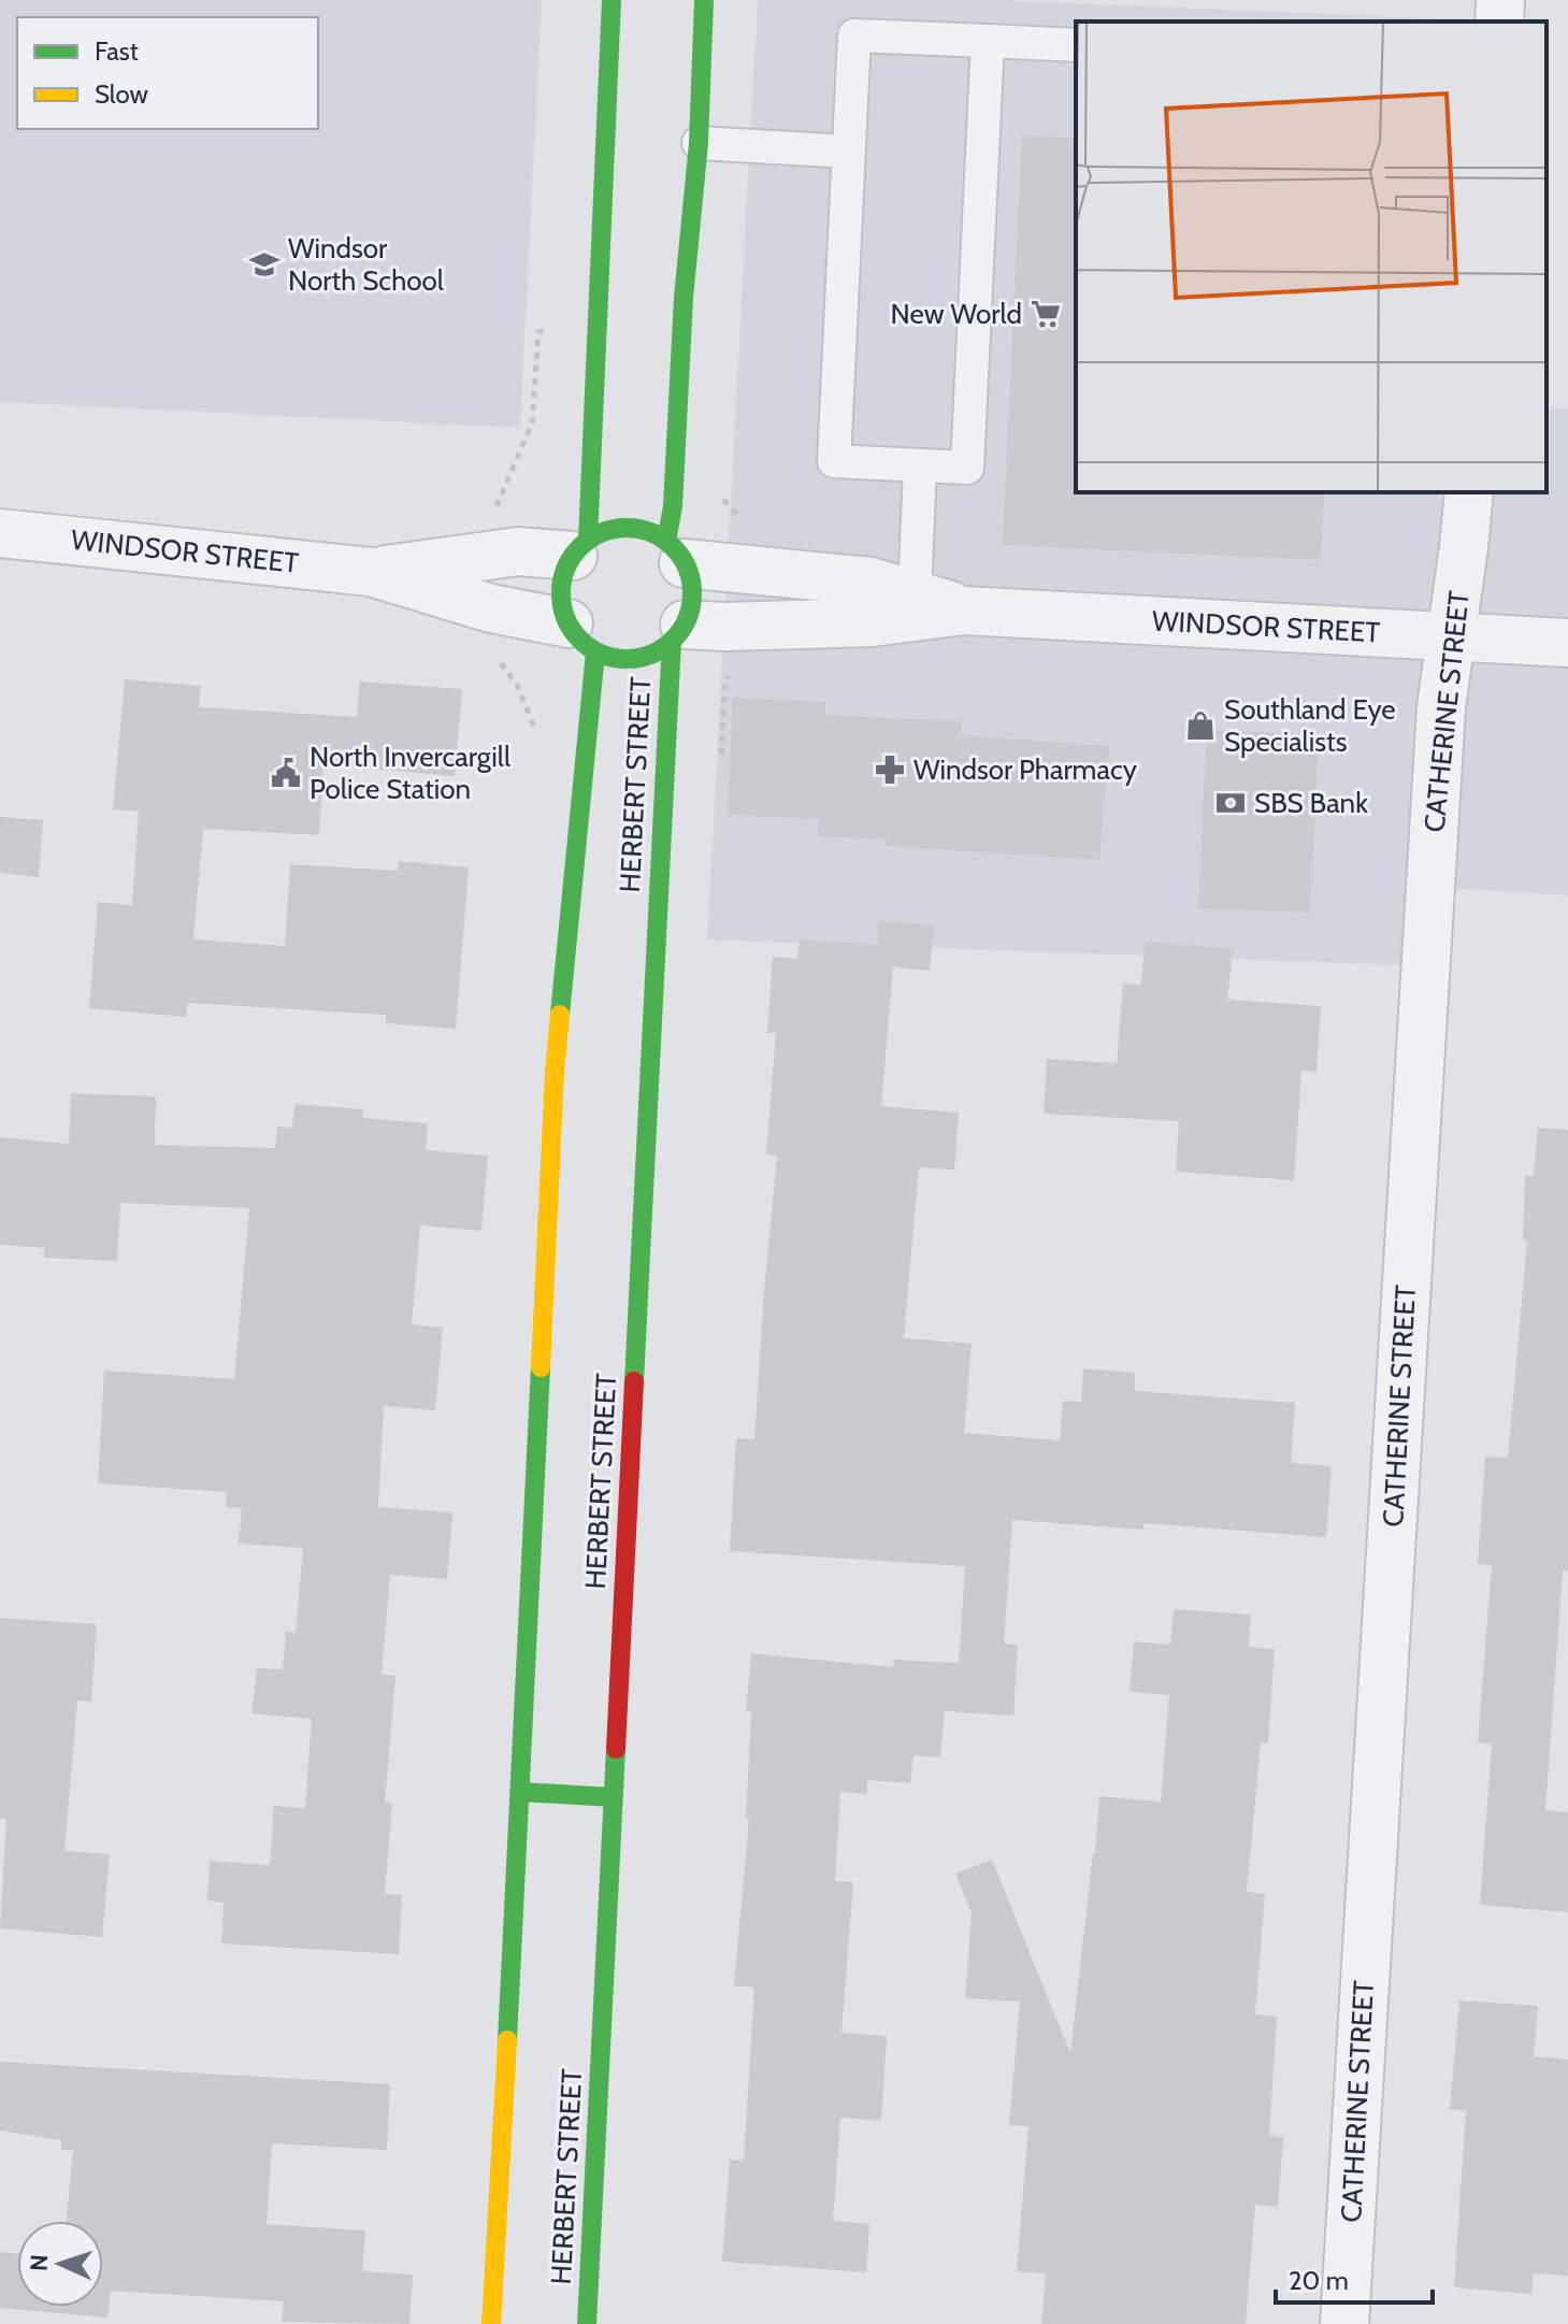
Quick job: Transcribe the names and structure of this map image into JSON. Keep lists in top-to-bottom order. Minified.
{"streets":{"street":["WINDSOR STREET","CATHERINE STREET","HERBERT STREET"]},"crossings":[["WINDSOR STREET","CATHERINE STREET"],["WINDSOR STREET","HERBERT STREET"]],"places":{"school or university":["Windsor North School"],"supermarket":["New World"],"shop":["Southland Eye Specialists"],"pharmacy":["Windsor Pharmacy"],"public building":["North Invercargill Police Station"],"bank":["SBS Bank"]},"legend":["Fast","Slow"],"scale_bar":"20 m","north":"left"}
